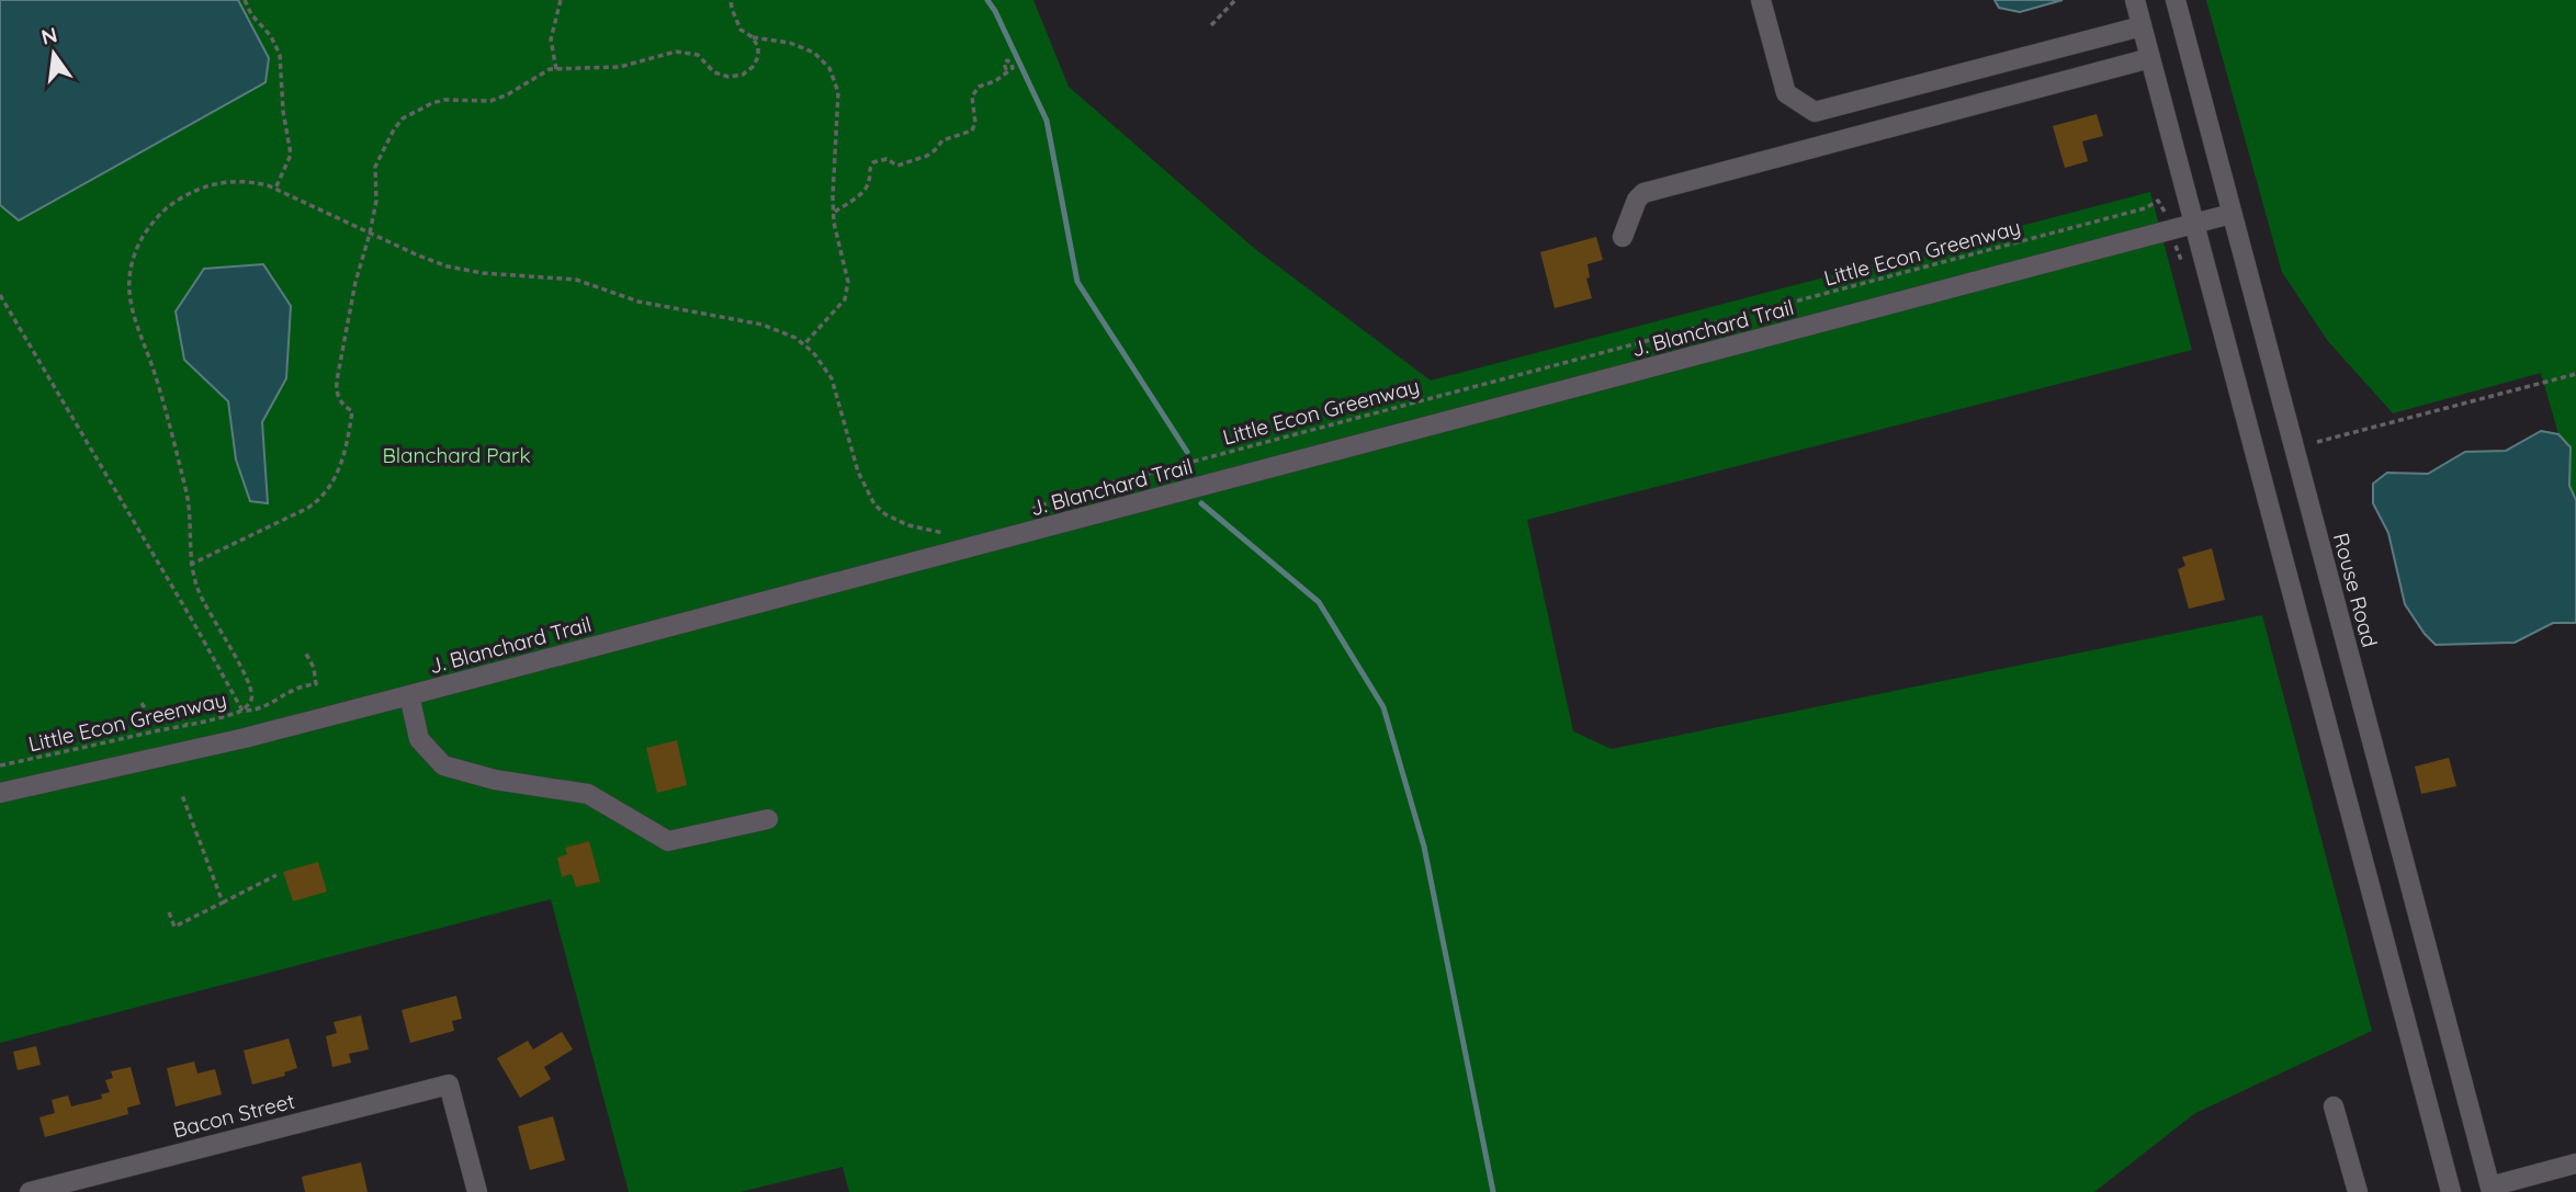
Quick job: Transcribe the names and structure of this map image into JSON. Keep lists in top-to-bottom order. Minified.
{"streets":{"street":["J. Blanchard Trail","Rouse Road","Bacon Street"],"path":["Little Econ Greenway"]},"crossings":[["J. Blanchard Trail","Rouse Road"]],"parks":["Blanchard Park"],"north":"top"}
